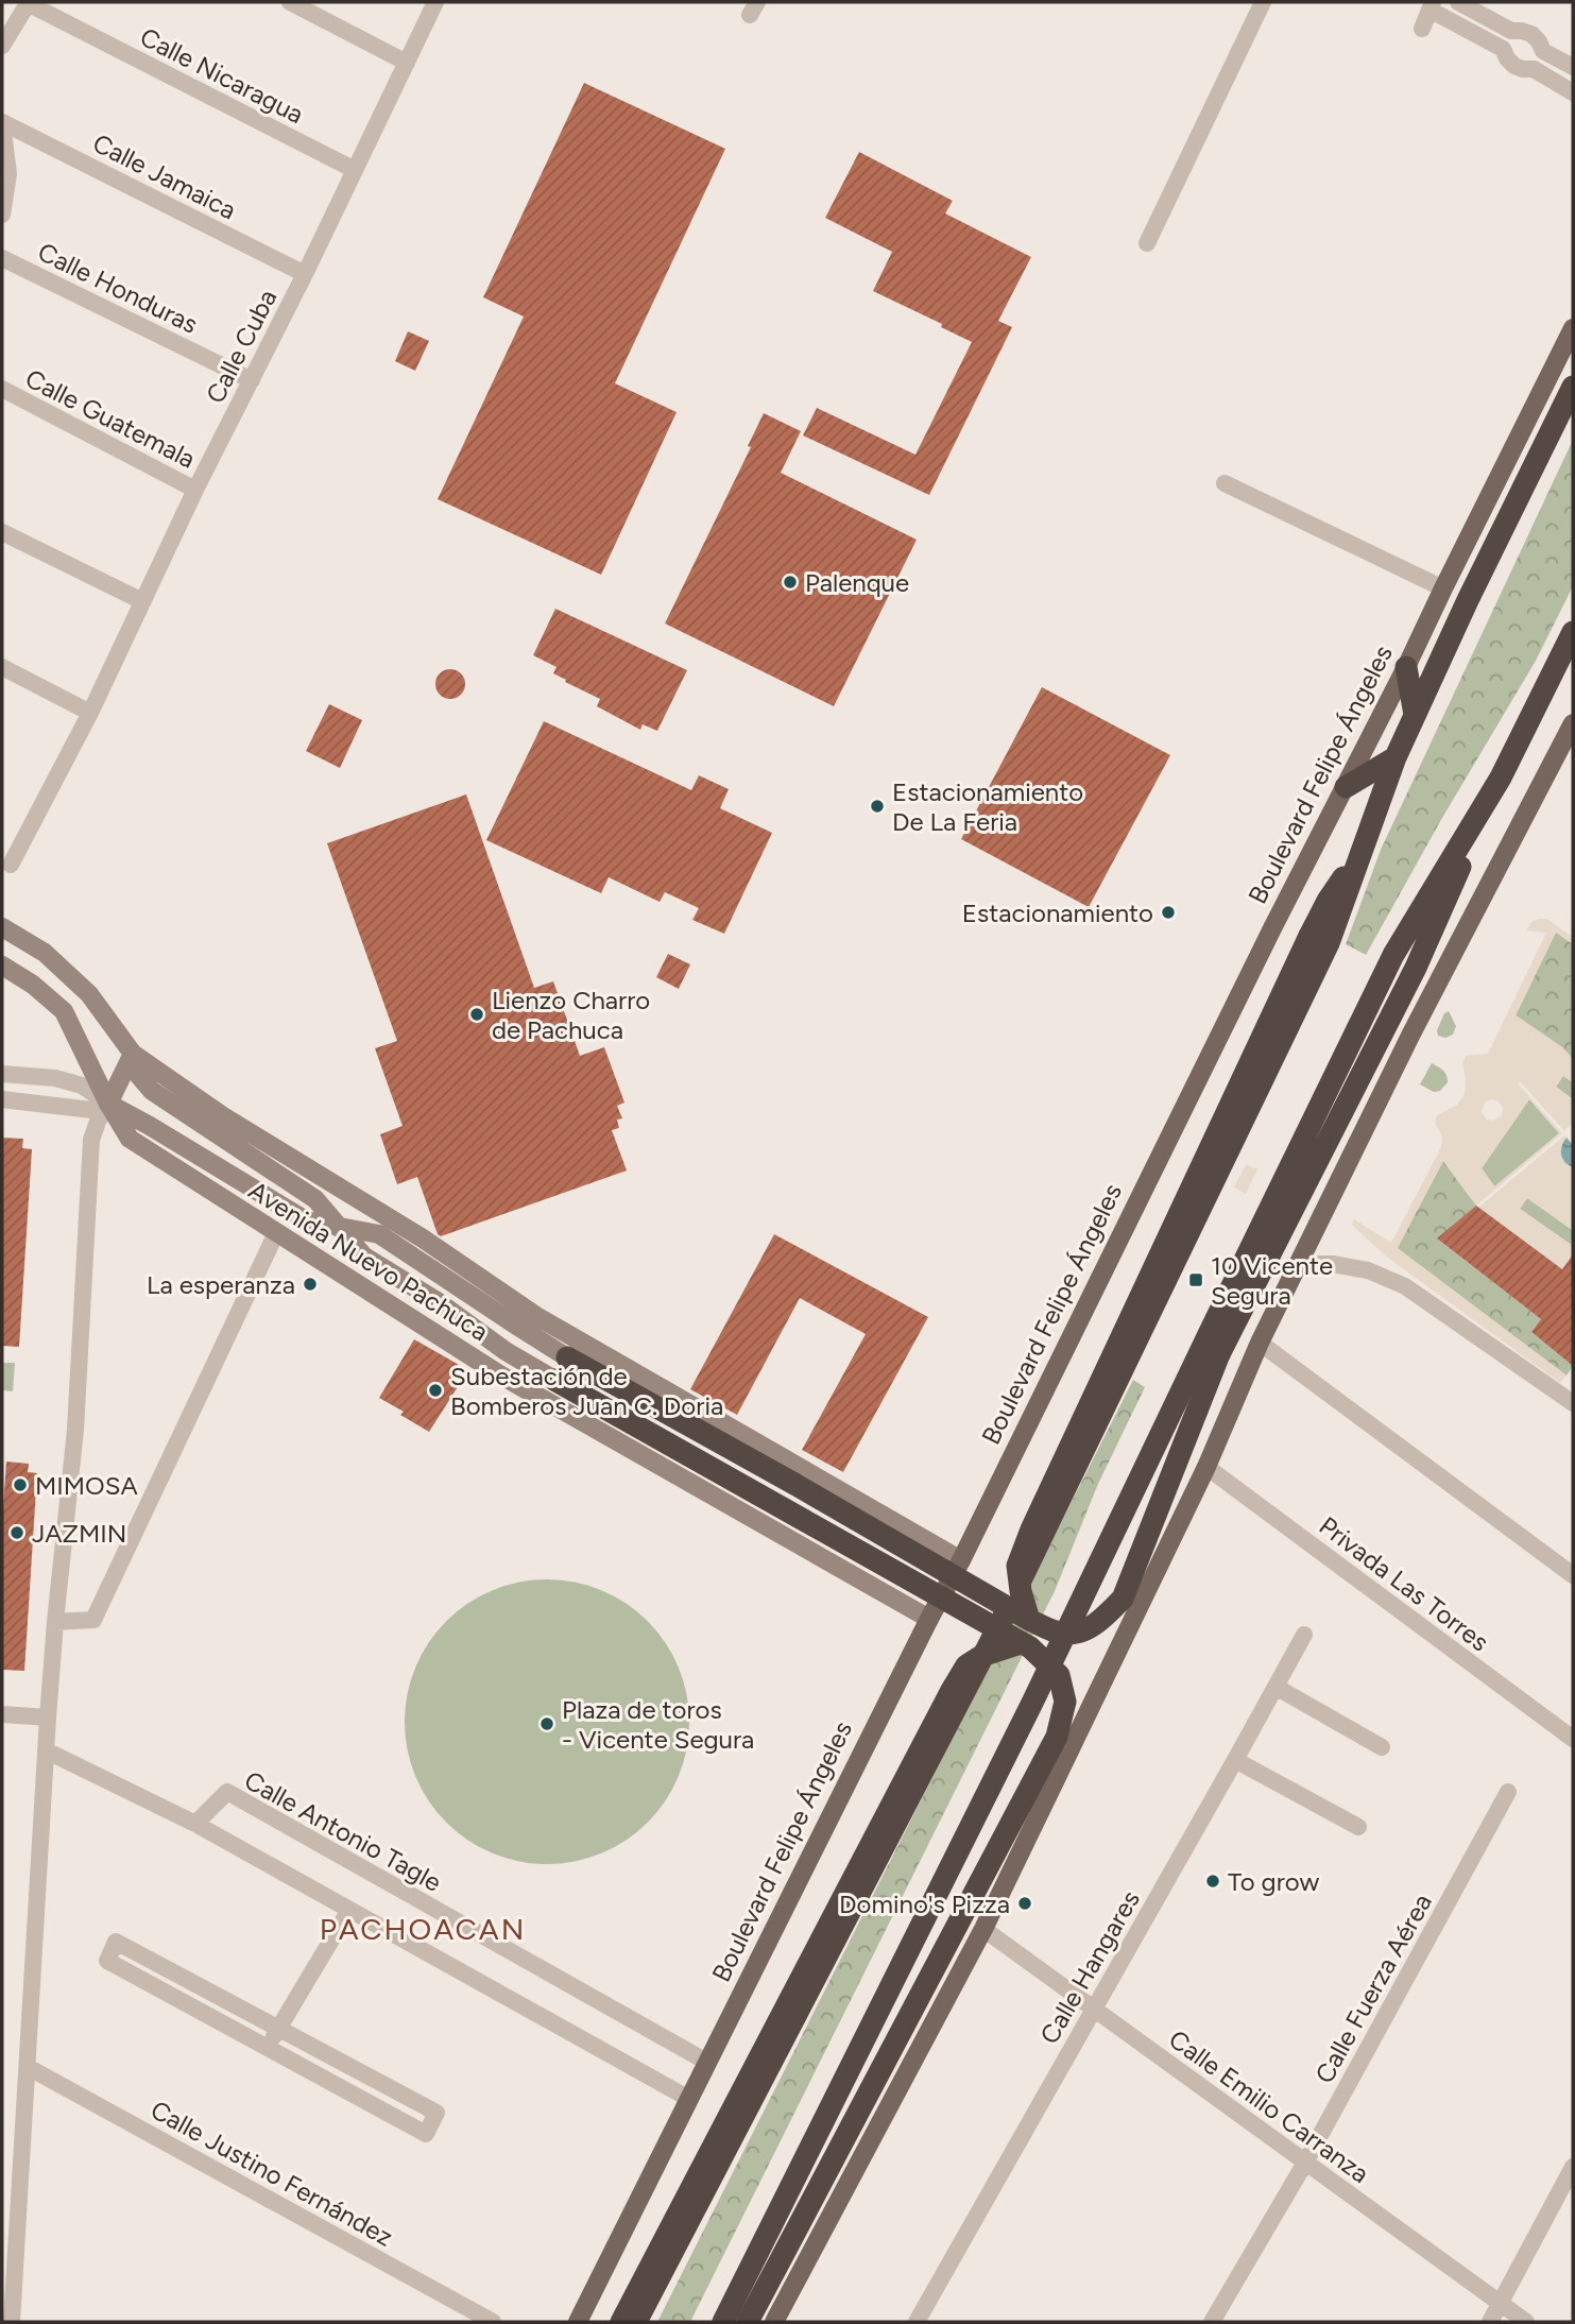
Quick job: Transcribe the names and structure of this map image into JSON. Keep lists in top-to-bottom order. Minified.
{"streets":{"main road":["Boulevard Felipe Ángeles","Avenida Nuevo Pachuca"],"street":["Calle Nicaragua","Calle Jamaica","Calle Honduras","Calle Cuba","Calle Guatemala","Privada Las Torres","Calle Antonio Tagle","Calle Hangares","Calle Fuerza Aérea","Calle Emilio Carranza","Calle Justino Fernández"]},"crossings":[["Calle Nicaragua","Calle Cuba"],["Calle Jamaica","Calle Cuba"],["Calle Honduras","Calle Cuba"],["Calle Cuba","Calle Guatemala"],["Boulevard Felipe Ángeles","Avenida Nuevo Pachuca"],["Boulevard Felipe Ángeles","Calle Antonio Tagle"],["Calle Hangares","Calle Emilio Carranza"],["Calle Fuerza Aérea","Calle Emilio Carranza"]],"districts":["PACHOACAN"],"places":{"other":["Palenque","Estacionamiento De La Feria","Estacionamiento","Lienzo Charro de Pachuca","La esperanza","Subestación de Bomberos Juan C. Doria","MIMOSA","JAZMIN","Plaza de toros - Vicente Segura","To grow","Domino's Pizza"],"transit":["10 Vicente Segura"]}}
